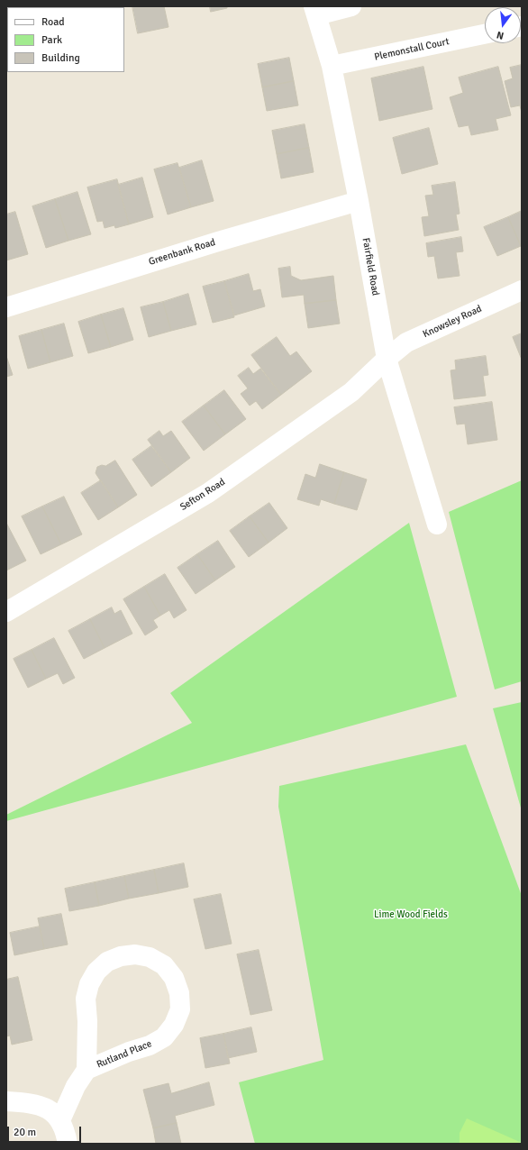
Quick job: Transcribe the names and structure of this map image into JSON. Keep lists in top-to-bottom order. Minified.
{"streets":{"street":["Plemonstall Court","Greenbank Road","Fairfield Road","Knowsley Road","Sefton Road","Rutland Place"]},"crossings":[["Plemonstall Court","Fairfield Road"],["Greenbank Road","Fairfield Road"],["Fairfield Road","Knowsley Road"],["Fairfield Road","Sefton Road"],["Knowsley Road","Sefton Road"]],"parks":["Lime Wood Fields"],"legend":["Road","Park","Building"],"scale_bar":"20 m","north":"bottom"}
